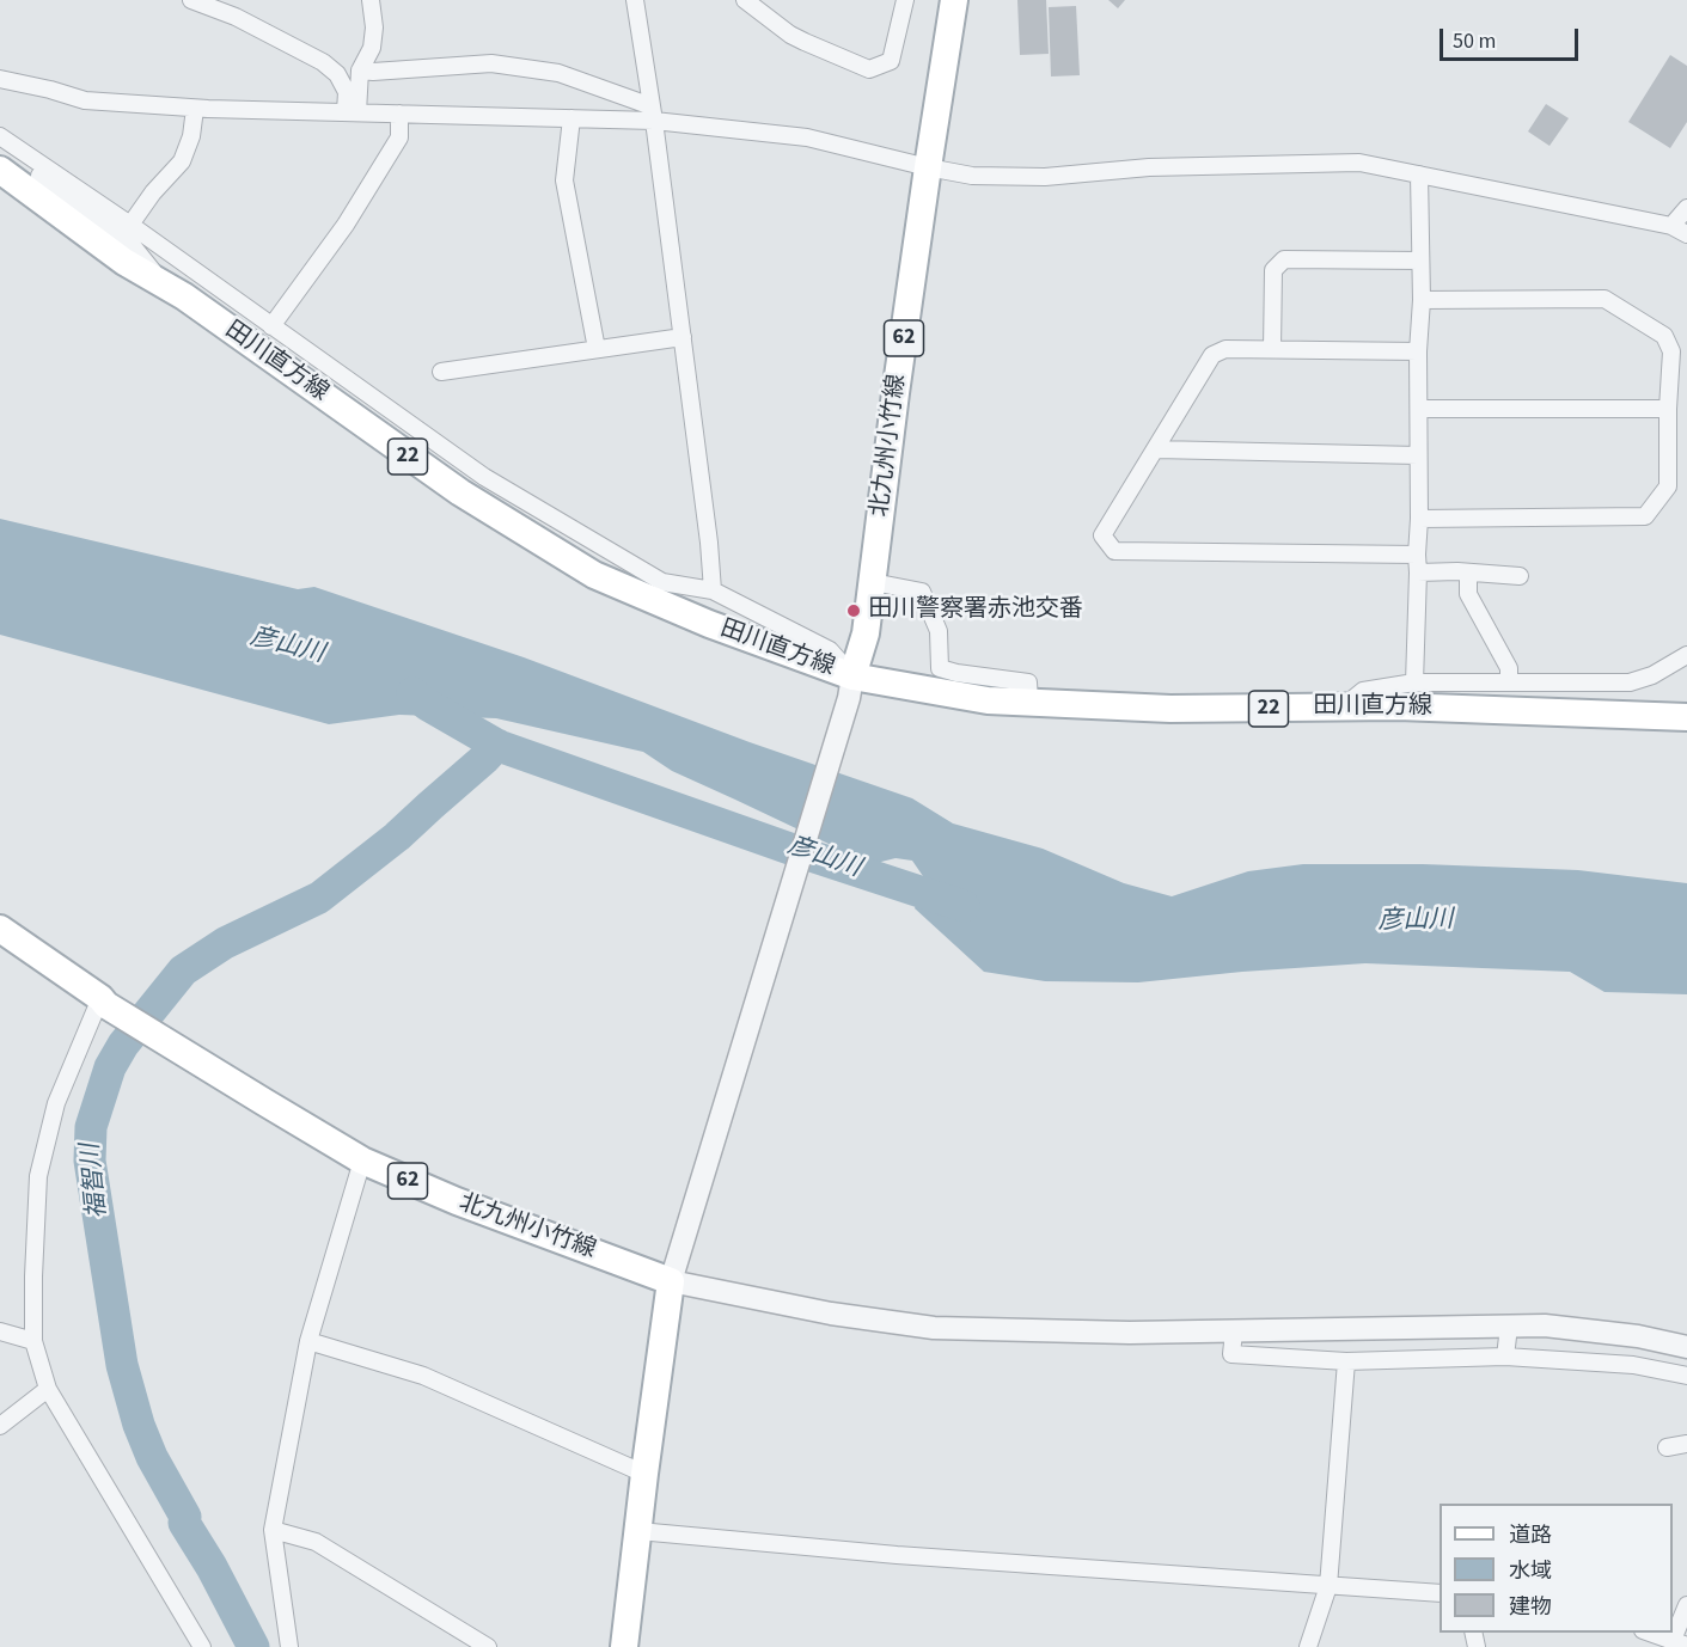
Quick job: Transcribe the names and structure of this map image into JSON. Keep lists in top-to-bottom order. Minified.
{"streets":{"main road":["62","田川直方線","北九州小竹線","22"]},"crossings":[["田川直方線","北九州小竹線"]],"water":["彦山川","福智川"],"places":["田川警察署赤池交番"],"legend":["道路","水域","建物"],"scale_bar":"50 m"}
